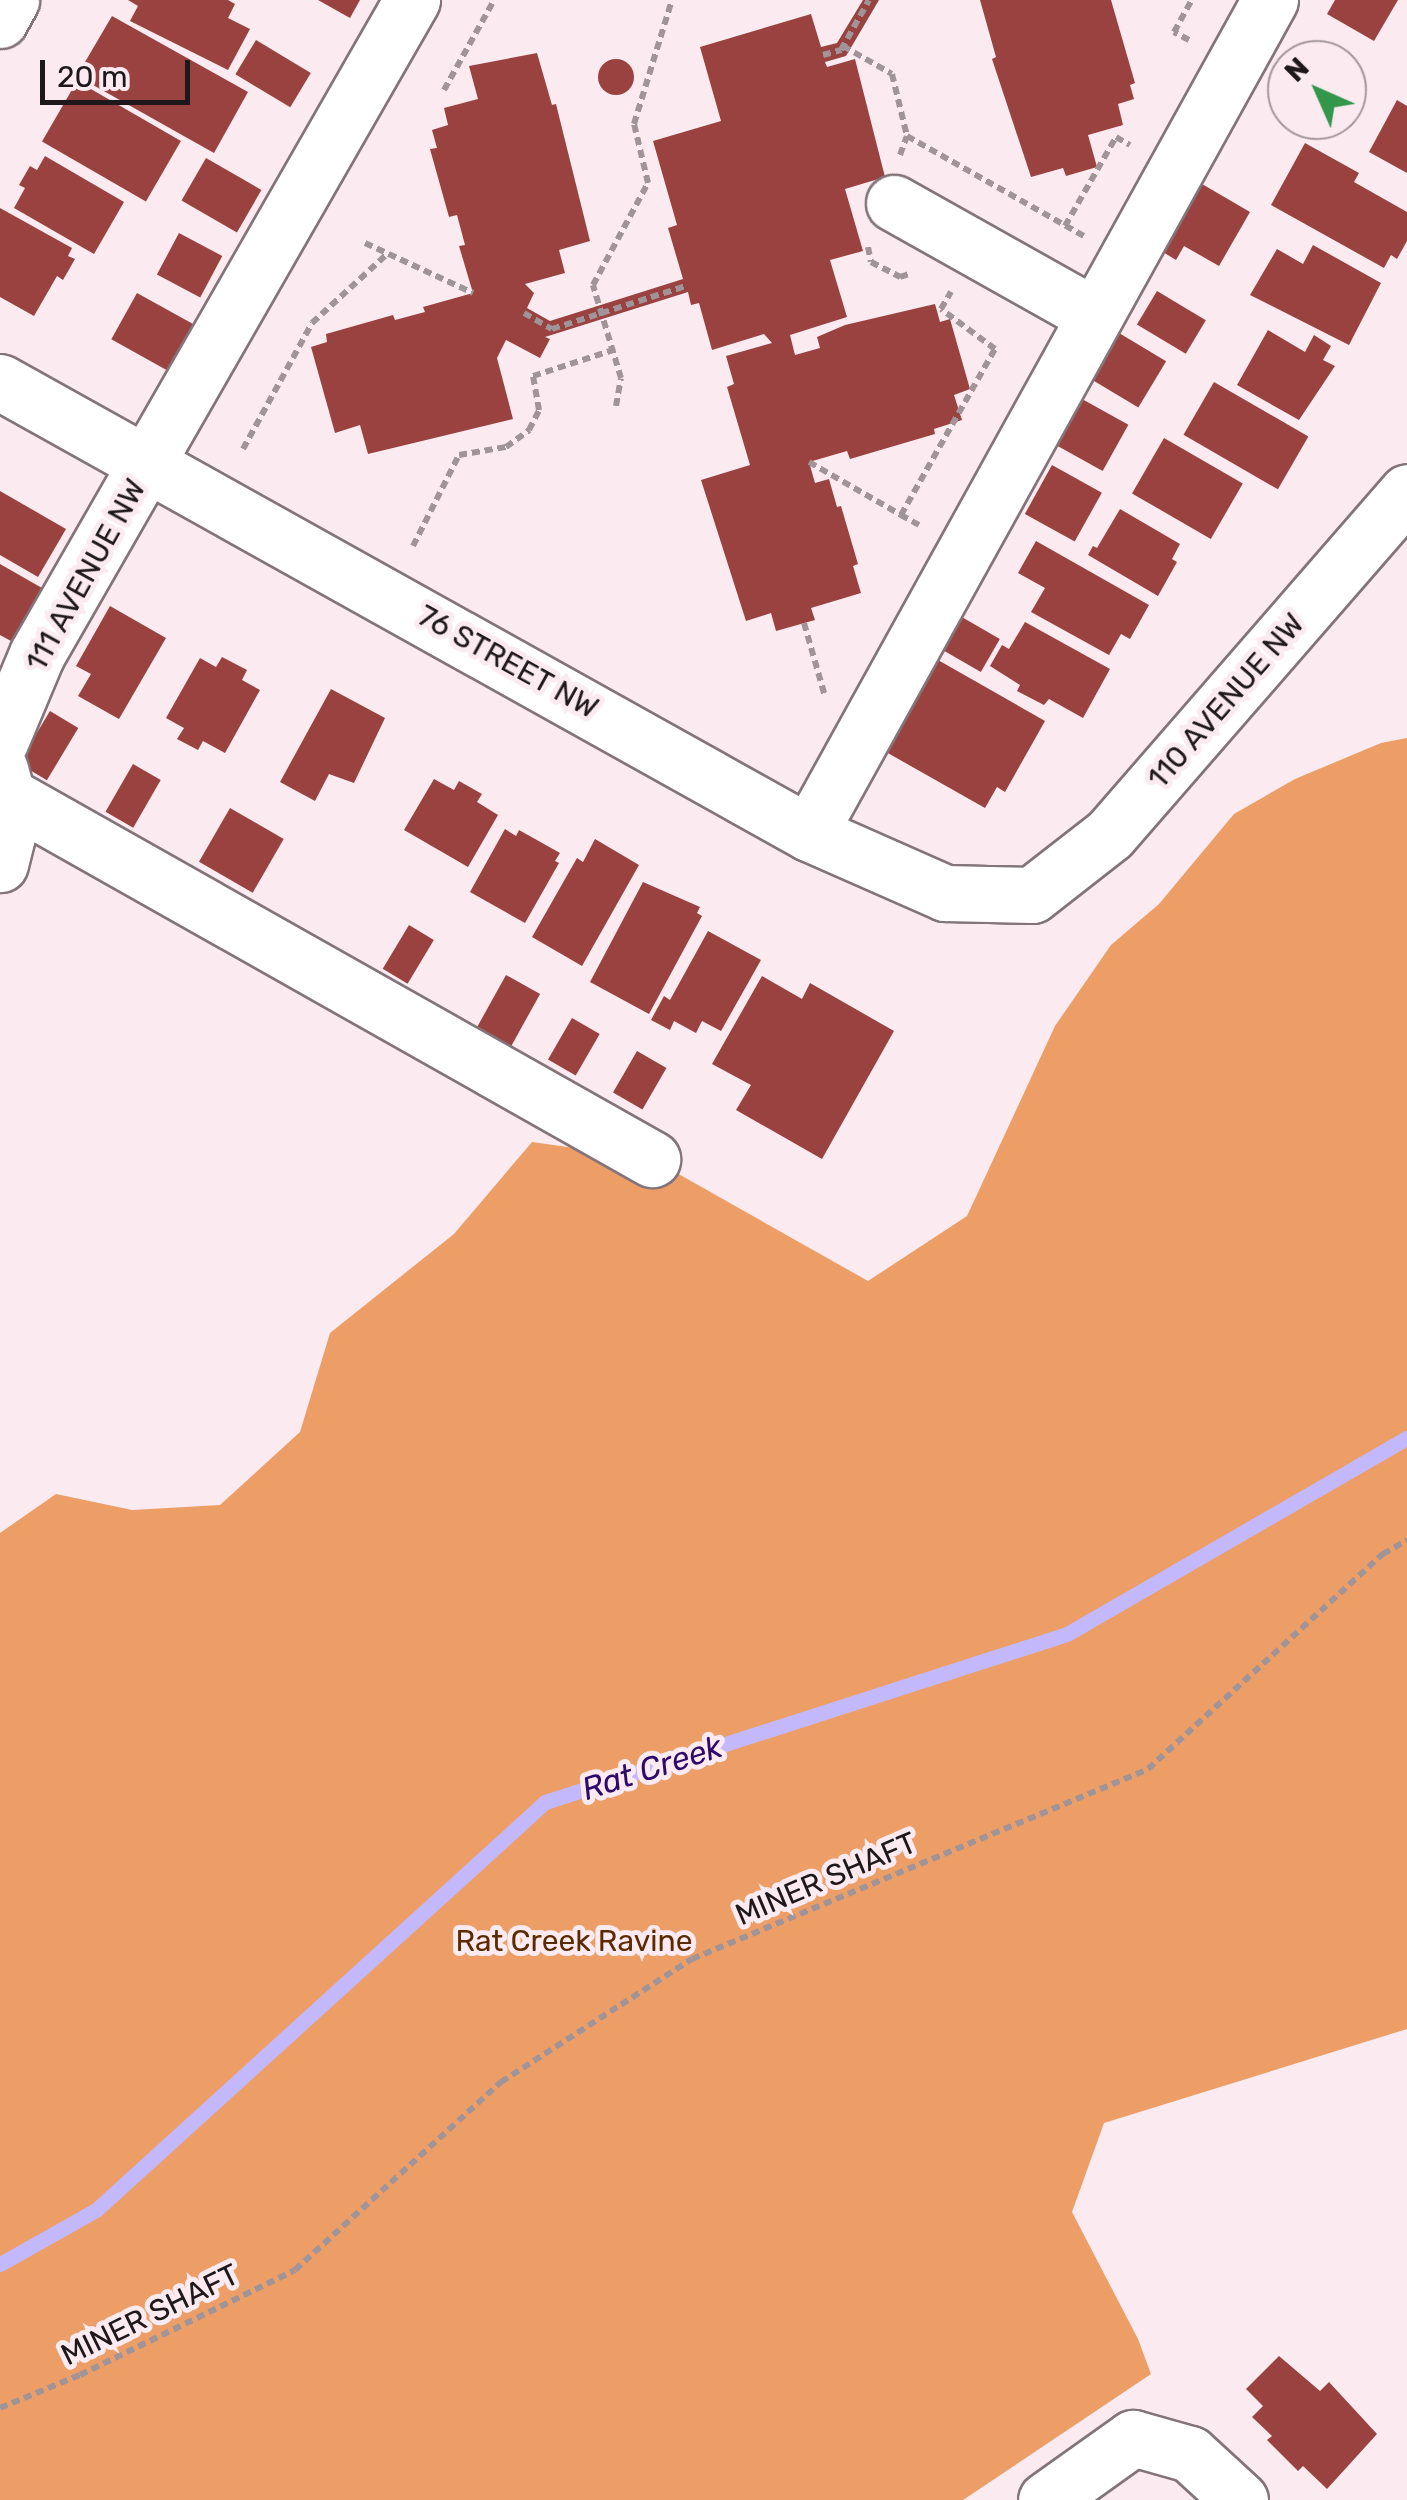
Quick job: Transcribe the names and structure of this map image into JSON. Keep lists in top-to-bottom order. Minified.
{"streets":{"street":["111 AVENUE NW","76 STREET NW","110 AVENUE NW"],"path":["MINER SHAFT"]},"crossings":[["111 AVENUE NW","76 STREET NW"],["76 STREET NW","110 AVENUE NW"]],"water":["Rat Creek"],"parks":["Rat Creek Ravine"],"scale_bar":"20 m","north":"top left"}
